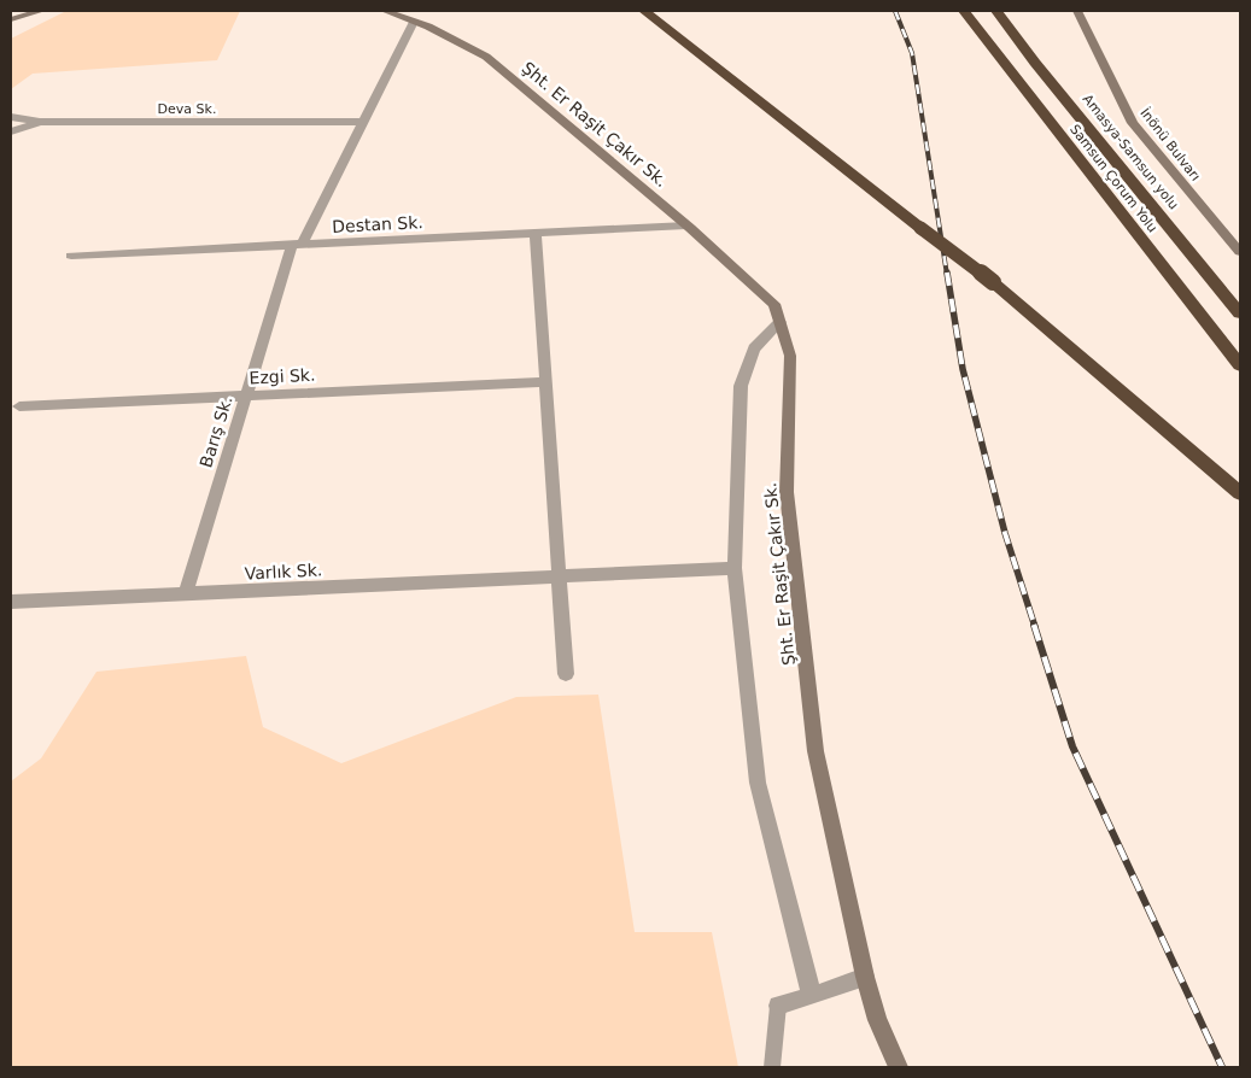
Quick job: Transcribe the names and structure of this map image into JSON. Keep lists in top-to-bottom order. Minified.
{"streets":{"highway":["Amasya-Samsun yolu","Samsun Çorum Yolu"],"street":["Deva Sk.","Şht. Er Raşit Çakır Sk.","İnönü Bulvarı","Destan Sk.","Ezgi Sk.","Barış Sk.","Varlık Sk."]},"crossings":[["Deva Sk.","Barış Sk."],["Şht. Er Raşit Çakır Sk.","Destan Sk."],["Şht. Er Raşit Çakır Sk.","Barış Sk."],["Destan Sk.","Barış Sk."],["Ezgi Sk.","Barış Sk."],["Barış Sk.","Varlık Sk."]]}
